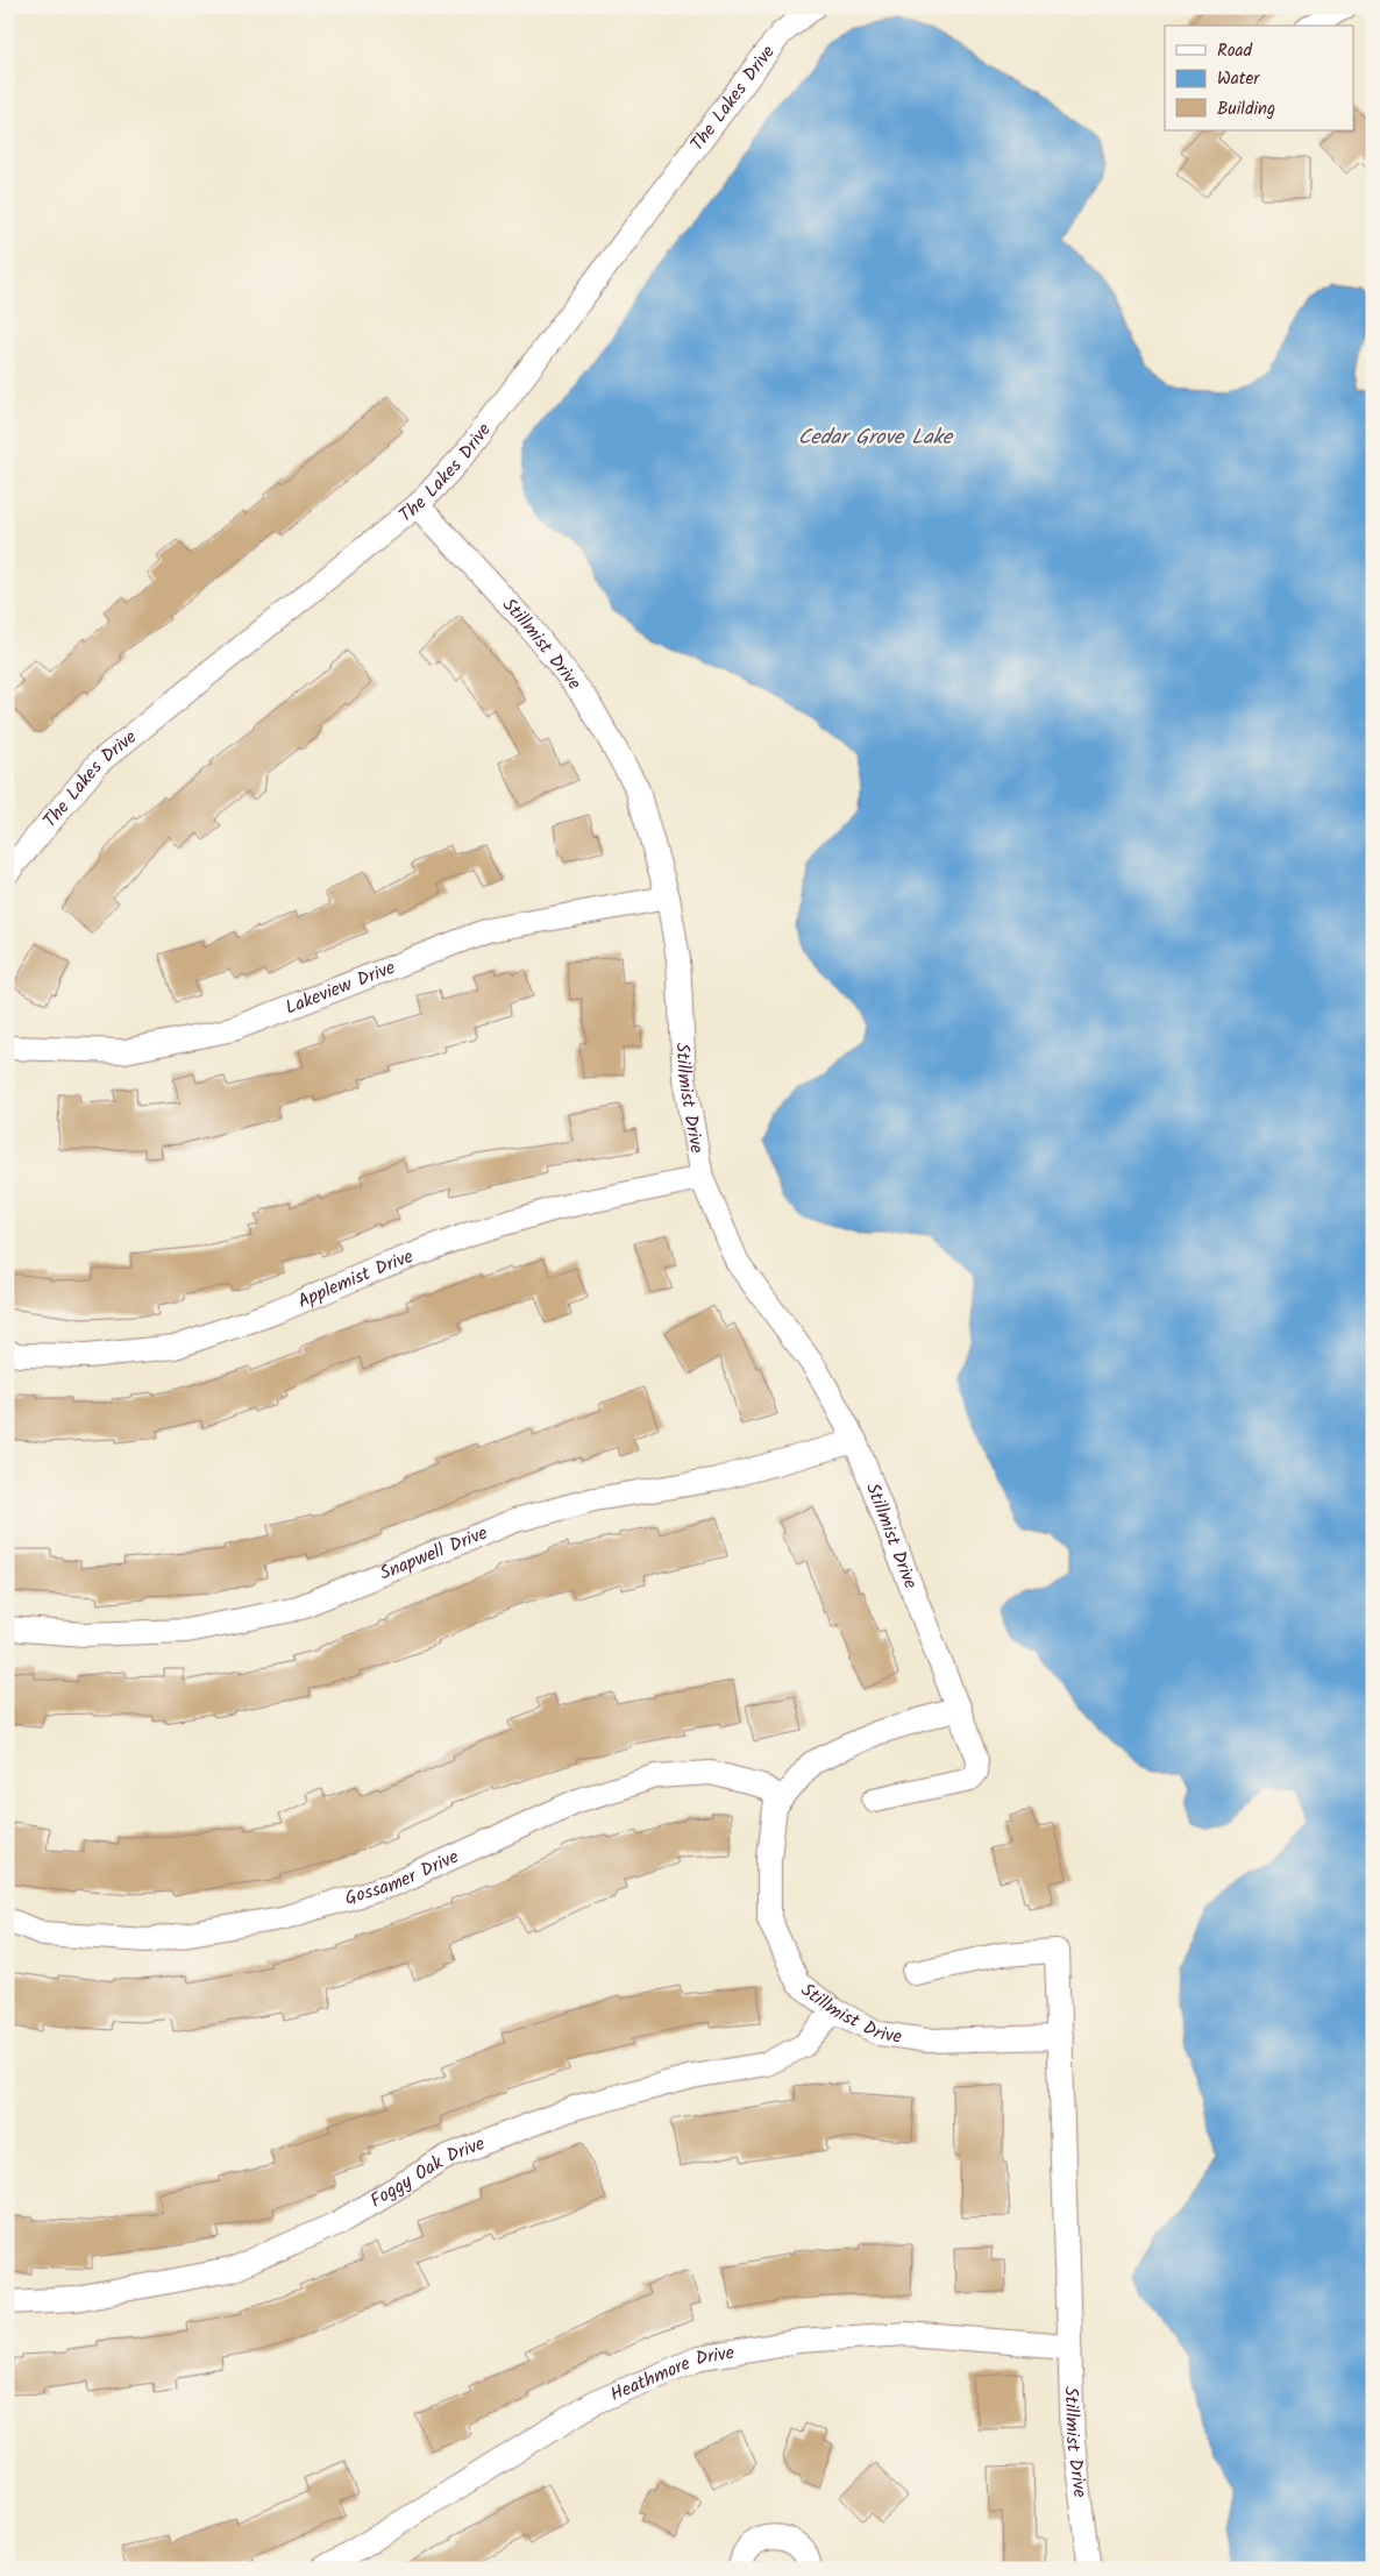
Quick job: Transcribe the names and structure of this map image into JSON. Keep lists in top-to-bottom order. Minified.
{"streets":{"street":["The Lakes Drive","Stillmist Drive","Lakeview Drive","Applemist Drive","Snapwell Drive","Gossamer Drive","Foggy Oak Drive","Heathmore Drive"]},"crossings":[["The Lakes Drive","Stillmist Drive"],["Stillmist Drive","Lakeview Drive"],["Stillmist Drive","Applemist Drive"],["Stillmist Drive","Snapwell Drive"],["Stillmist Drive","Gossamer Drive"],["Stillmist Drive","Foggy Oak Drive"],["Stillmist Drive","Heathmore Drive"]],"water":["Cedar Grove Lake"],"legend":["Road","Water","Building"]}
